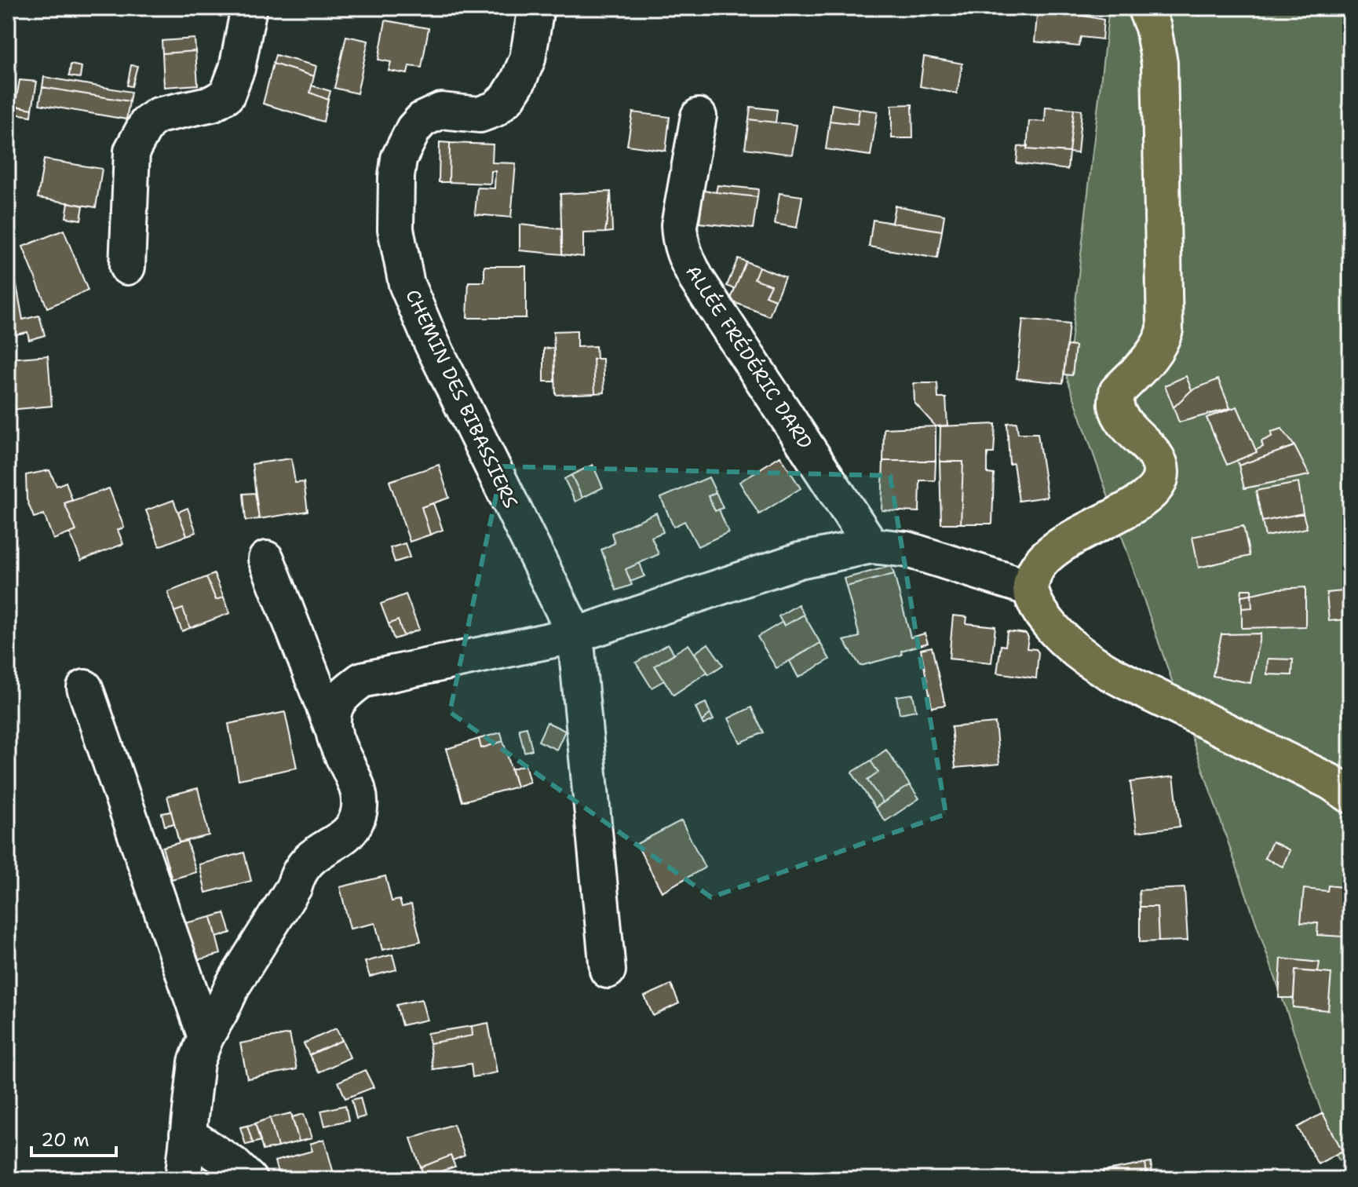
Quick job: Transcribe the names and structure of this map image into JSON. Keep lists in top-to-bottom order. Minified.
{"streets":{"street":["ALLÉE FRÉDÉRIC DARD","CHEMIN DES BIBASSIERS"]},"scale_bar":"20 m"}
